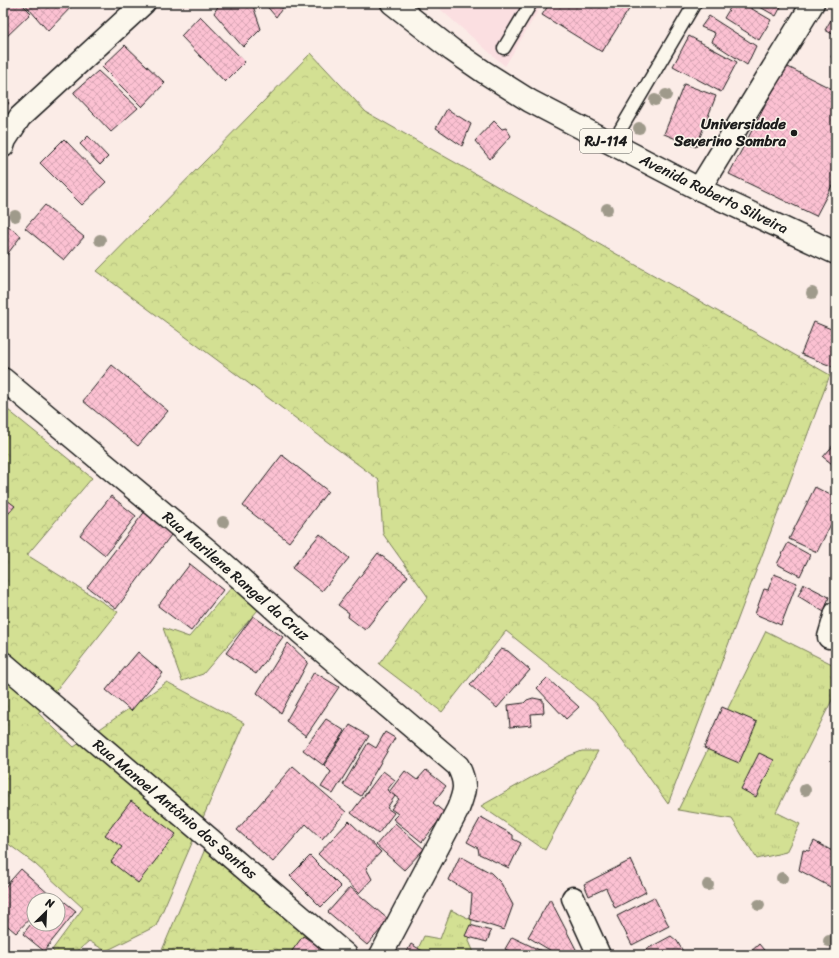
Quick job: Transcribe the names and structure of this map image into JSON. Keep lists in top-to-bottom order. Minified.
{"streets":{"street":["RJ-114","Avenida Roberto Silveira","Rua Marilene Rangel da Cruz","Rua Manoel Antônio dos Santos"]},"places":["Universidade Severino Sombra"],"north":"top right"}
